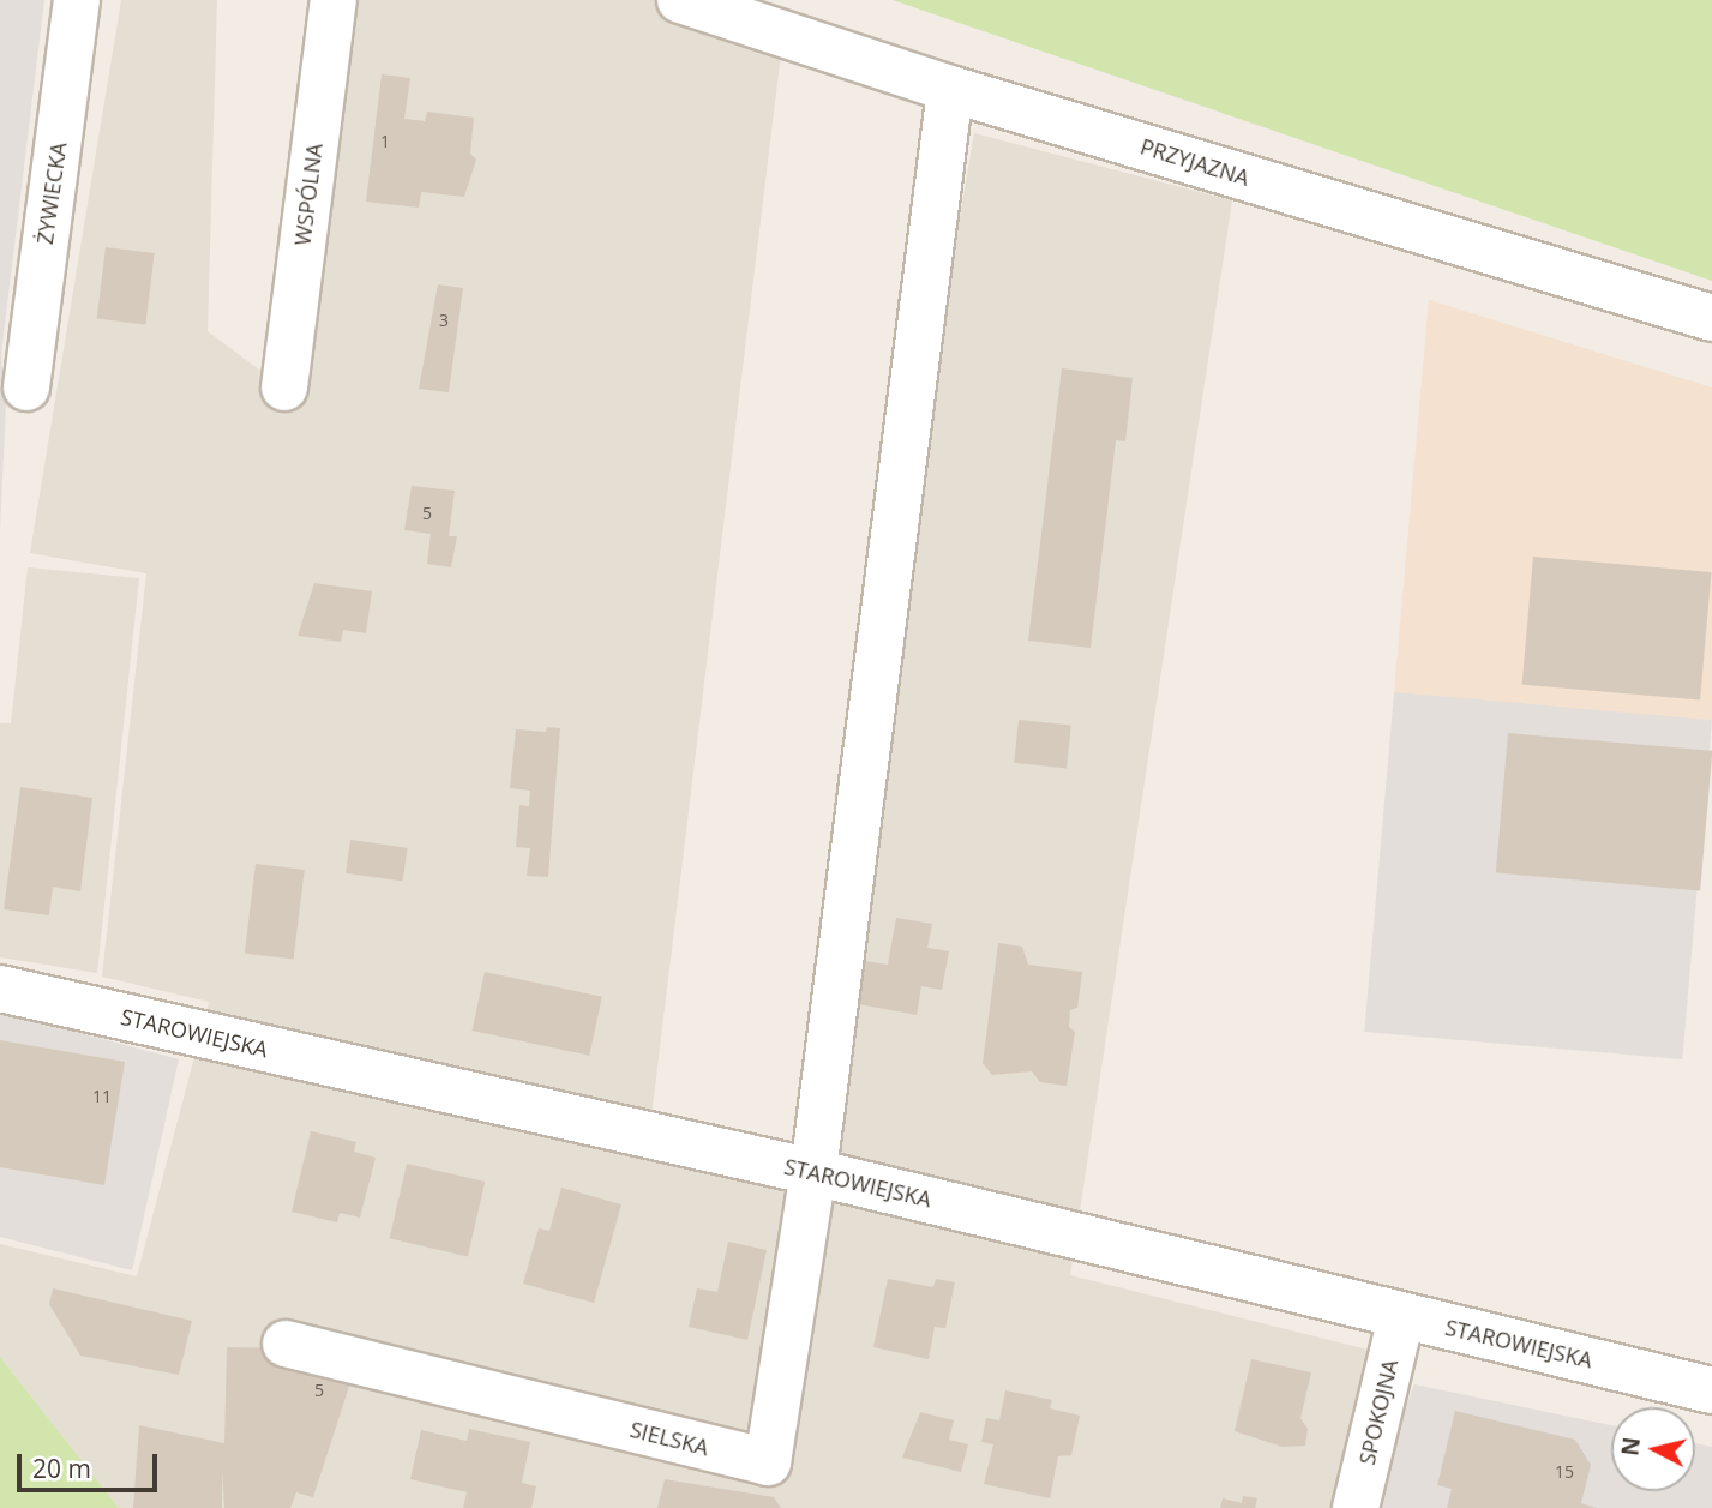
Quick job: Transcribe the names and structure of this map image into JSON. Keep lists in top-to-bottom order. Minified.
{"streets":{"street":["PRZYJAZNA","ŻYWIECKA","WSPÓLNA","STAROWIEJSKA","SPOKOJNA","SIELSKA"]},"crossings":[["STAROWIEJSKA","SPOKOJNA"],["STAROWIEJSKA","SIELSKA"]],"house_numbers":["1","3","5","11","5","15"],"scale_bar":"20 m","north":"left"}
